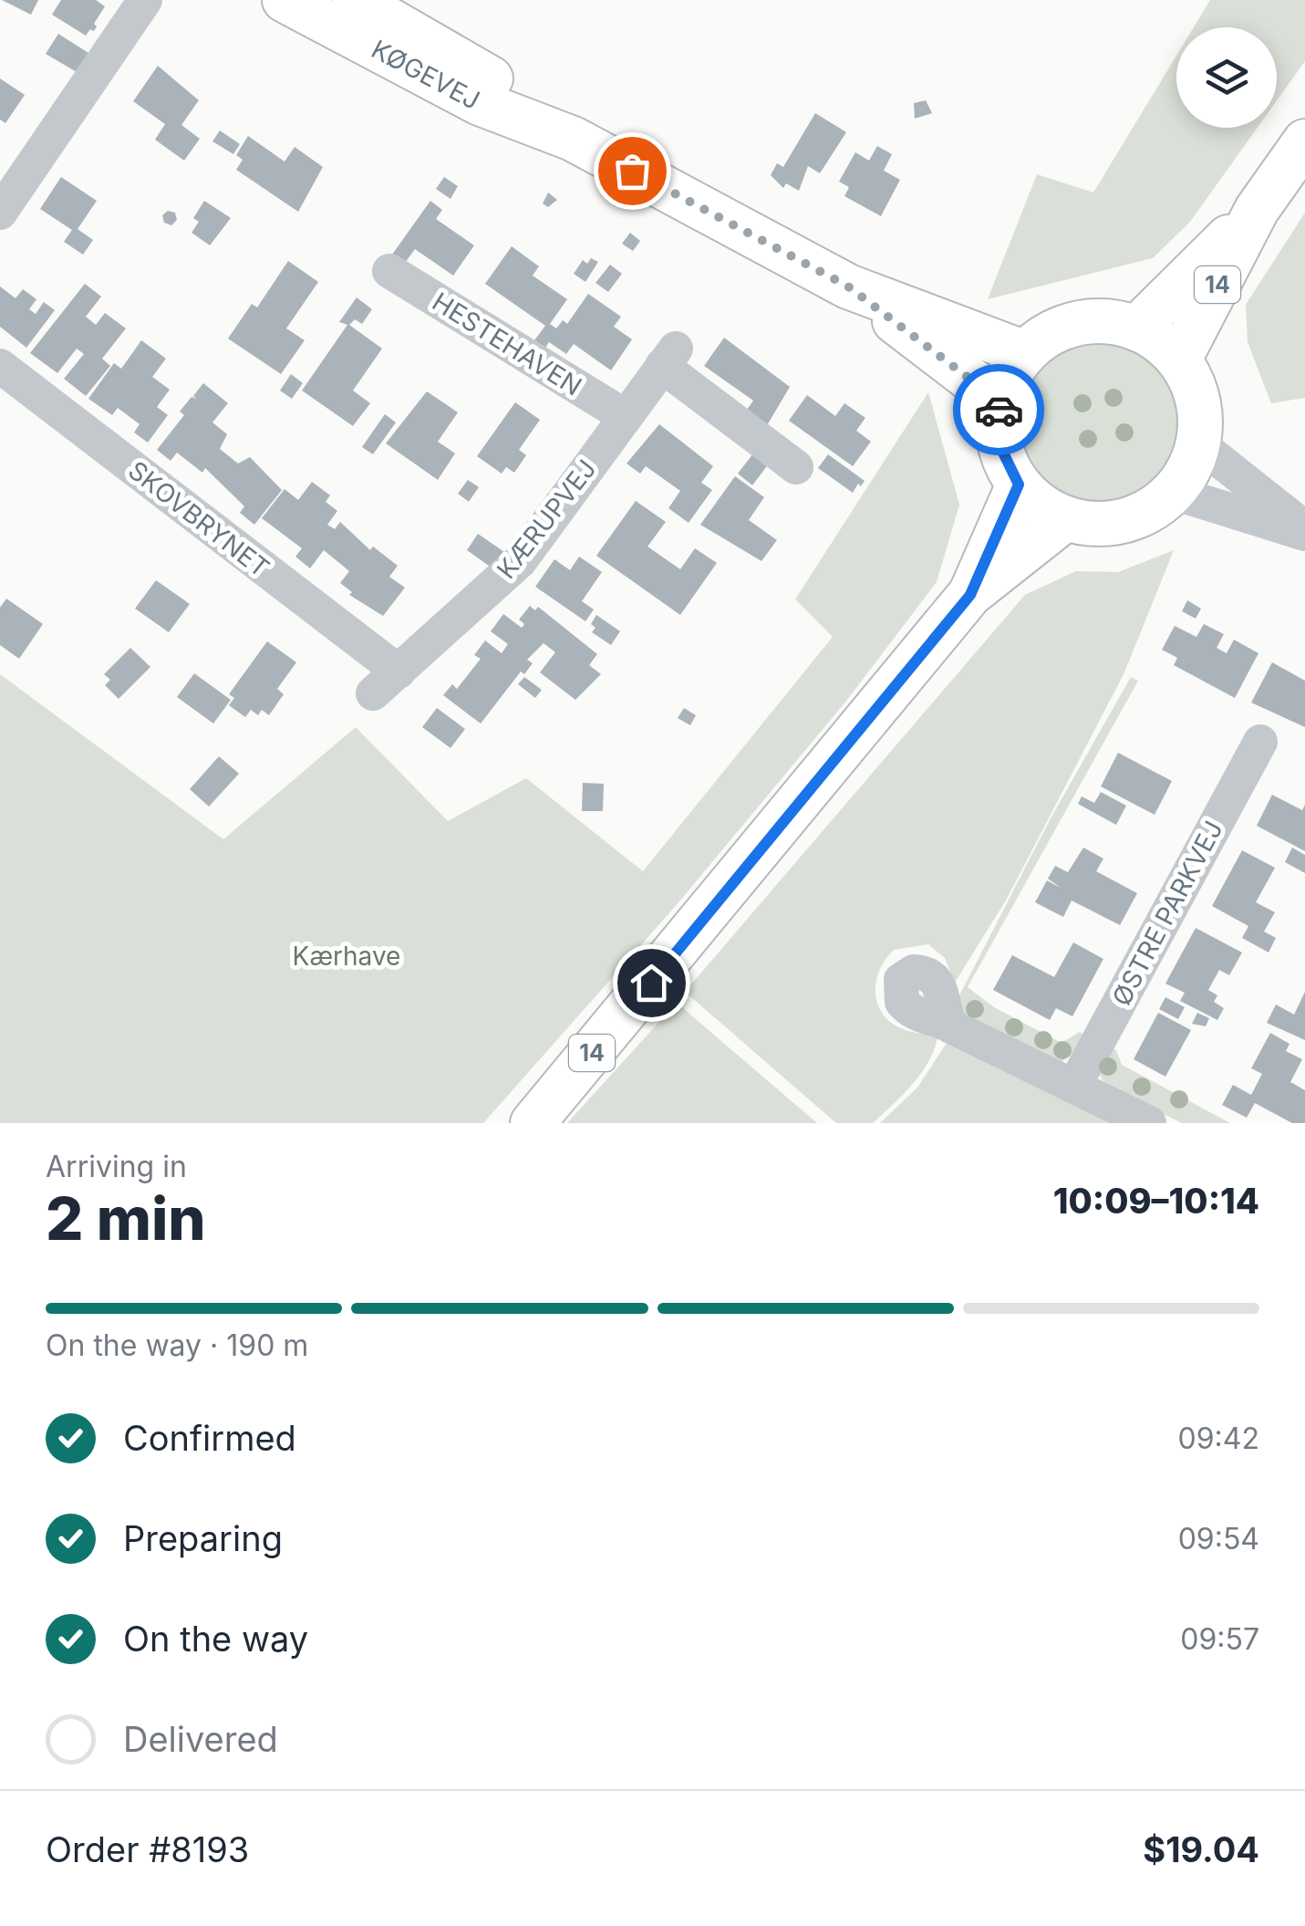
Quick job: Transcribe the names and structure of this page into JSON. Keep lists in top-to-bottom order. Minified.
{"streets":{"main road":["KØGEVEJ","14"],"street":["HESTEHAVEN","SKOVBRYNET","KÆRUPVEJ","ØSTRE PARKVEJ"]},"crossings":[["KØGEVEJ","14"],["HESTEHAVEN","KÆRUPVEJ"],["SKOVBRYNET","KÆRUPVEJ"]],"parks":["Kærhave"],"page":{"heading":["2 min","Arriving in","10:09–10:14"],"panel":["Order #8193","$19.04"],"bar":"On the way · 190 m","list":[["Confirmed","09:42"],["Preparing","09:54"],["On the way","09:57"],"Delivered"]}}
